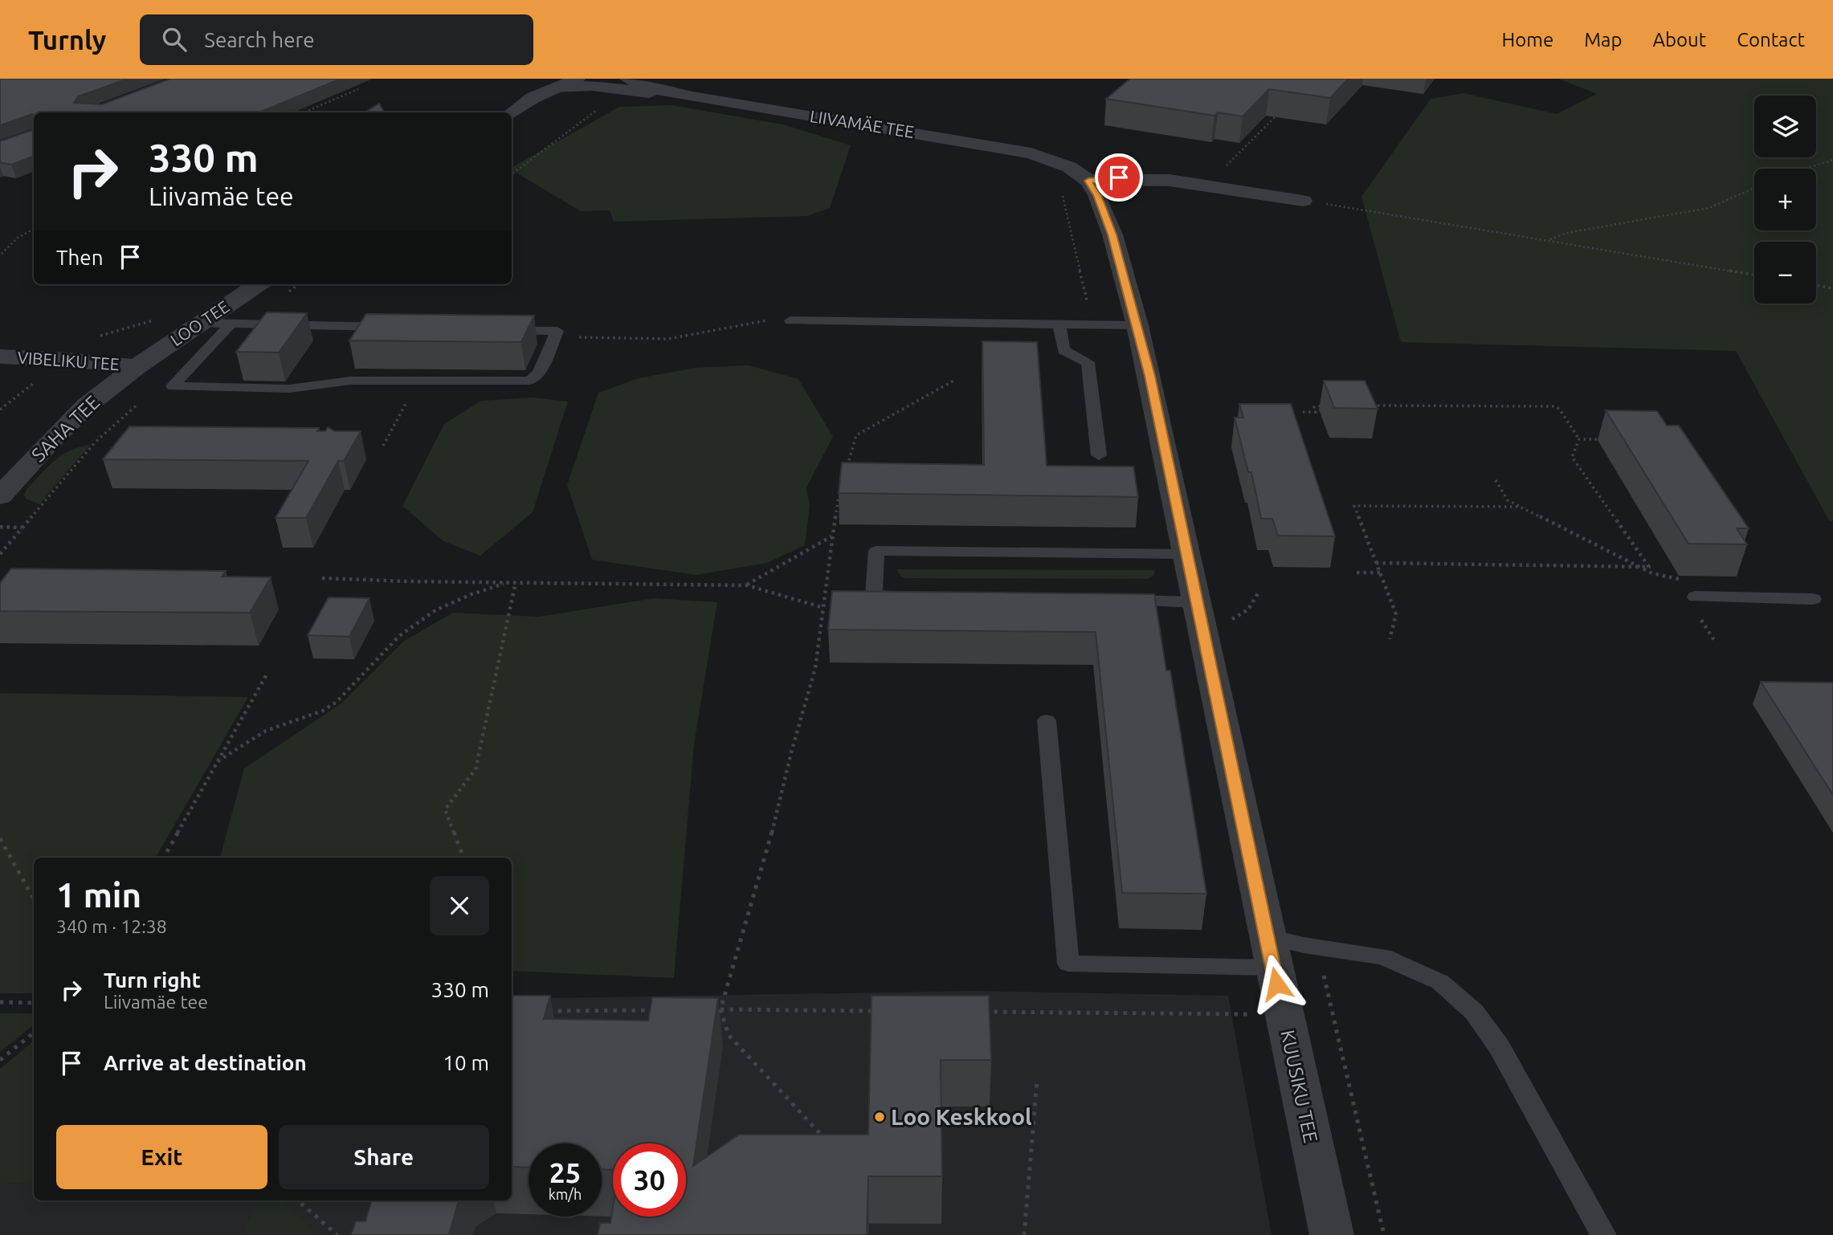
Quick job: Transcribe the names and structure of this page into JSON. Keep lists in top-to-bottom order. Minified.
{"streets":{"street":["LIIVAMÄE TEE","LOO TEE","VIBELIKU TEE","SAHA TEE","KUUSIKU TEE"]},"crossings":[["LIIVAMÄE TEE","KUUSIKU TEE"],["LOO TEE","VIBELIKU TEE"],["LOO TEE","SAHA TEE"],["VIBELIKU TEE","SAHA TEE"]],"places":["Loo Keskkool"],"page":{"header":"Turnly","search":"Search here","nav":["Home","Map","About","Contact"],"map_buttons":["+","−"],"turn":["330 m","Liivamäe tee"],"then":"Then","heading":["1 min","340 m · 12:38"],"list":[{"name":"Turn right","note":"Liivamäe tee","value":"330 m"},{"name":"Arrive at destination","value":"10 m"}],"buttons":["Exit","Share"],"speed":"25 km/h","limit":"30"}}
